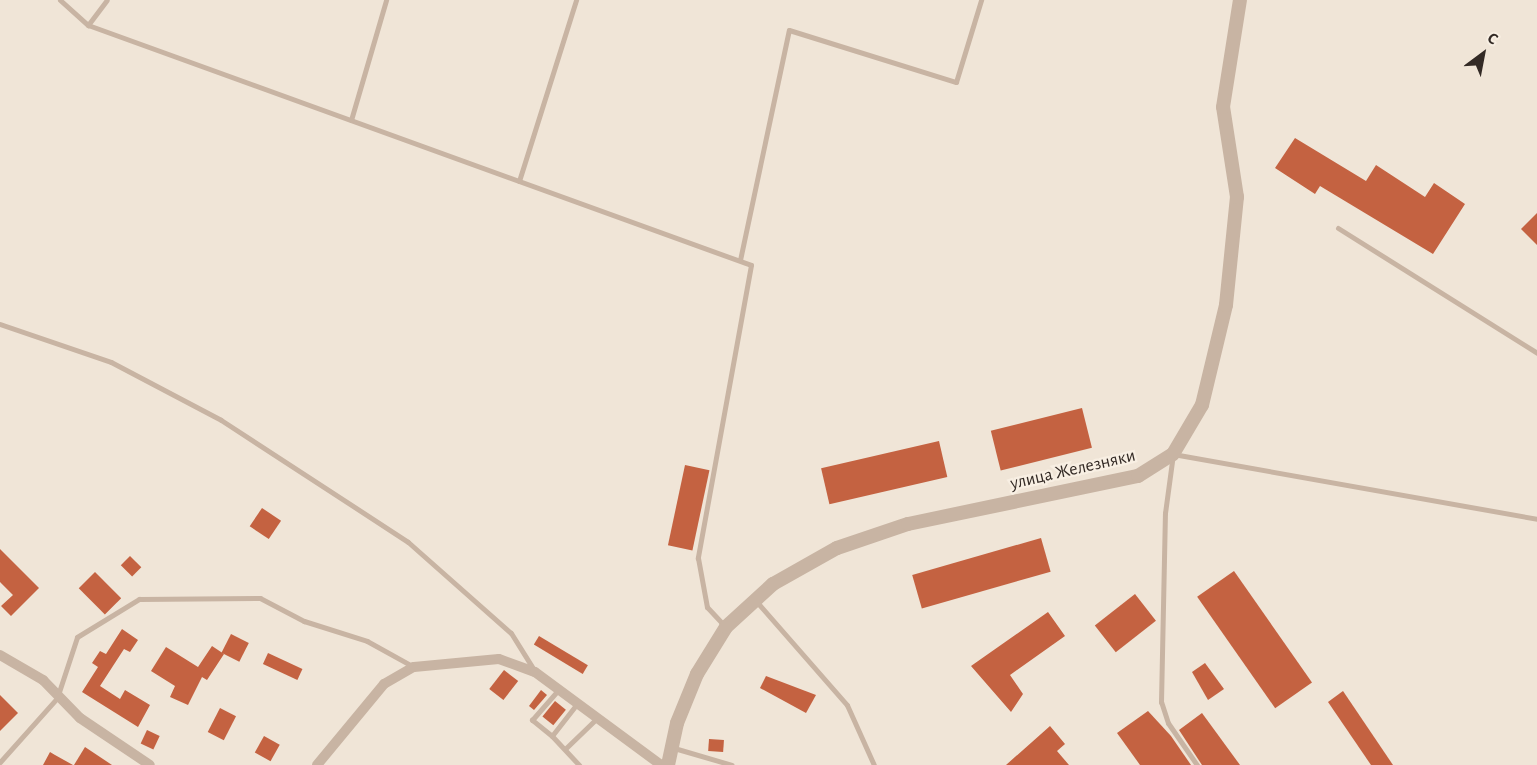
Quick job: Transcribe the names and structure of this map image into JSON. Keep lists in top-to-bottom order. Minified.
{"streets":{"street":["улица Железняки"]},"north":"top right"}
